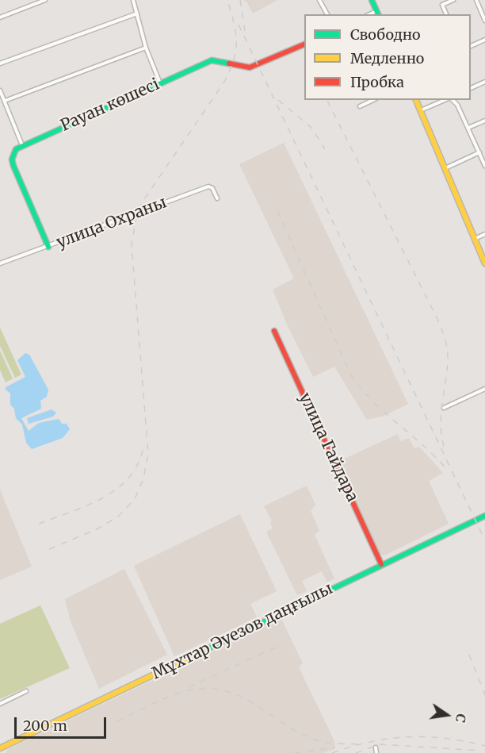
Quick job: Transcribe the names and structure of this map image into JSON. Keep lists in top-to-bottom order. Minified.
{"streets":{"main road":["Рауан көшесі","улица Гайдара","Мұхтар Әуезов даңғылы"],"street":["улица Охраны"]},"crossings":[["улица Гайдара","Мұхтар Әуезов даңғылы"]],"legend":["Свободно","Медленно","Пробка"],"scale_bar":"200 m","north":"right"}
